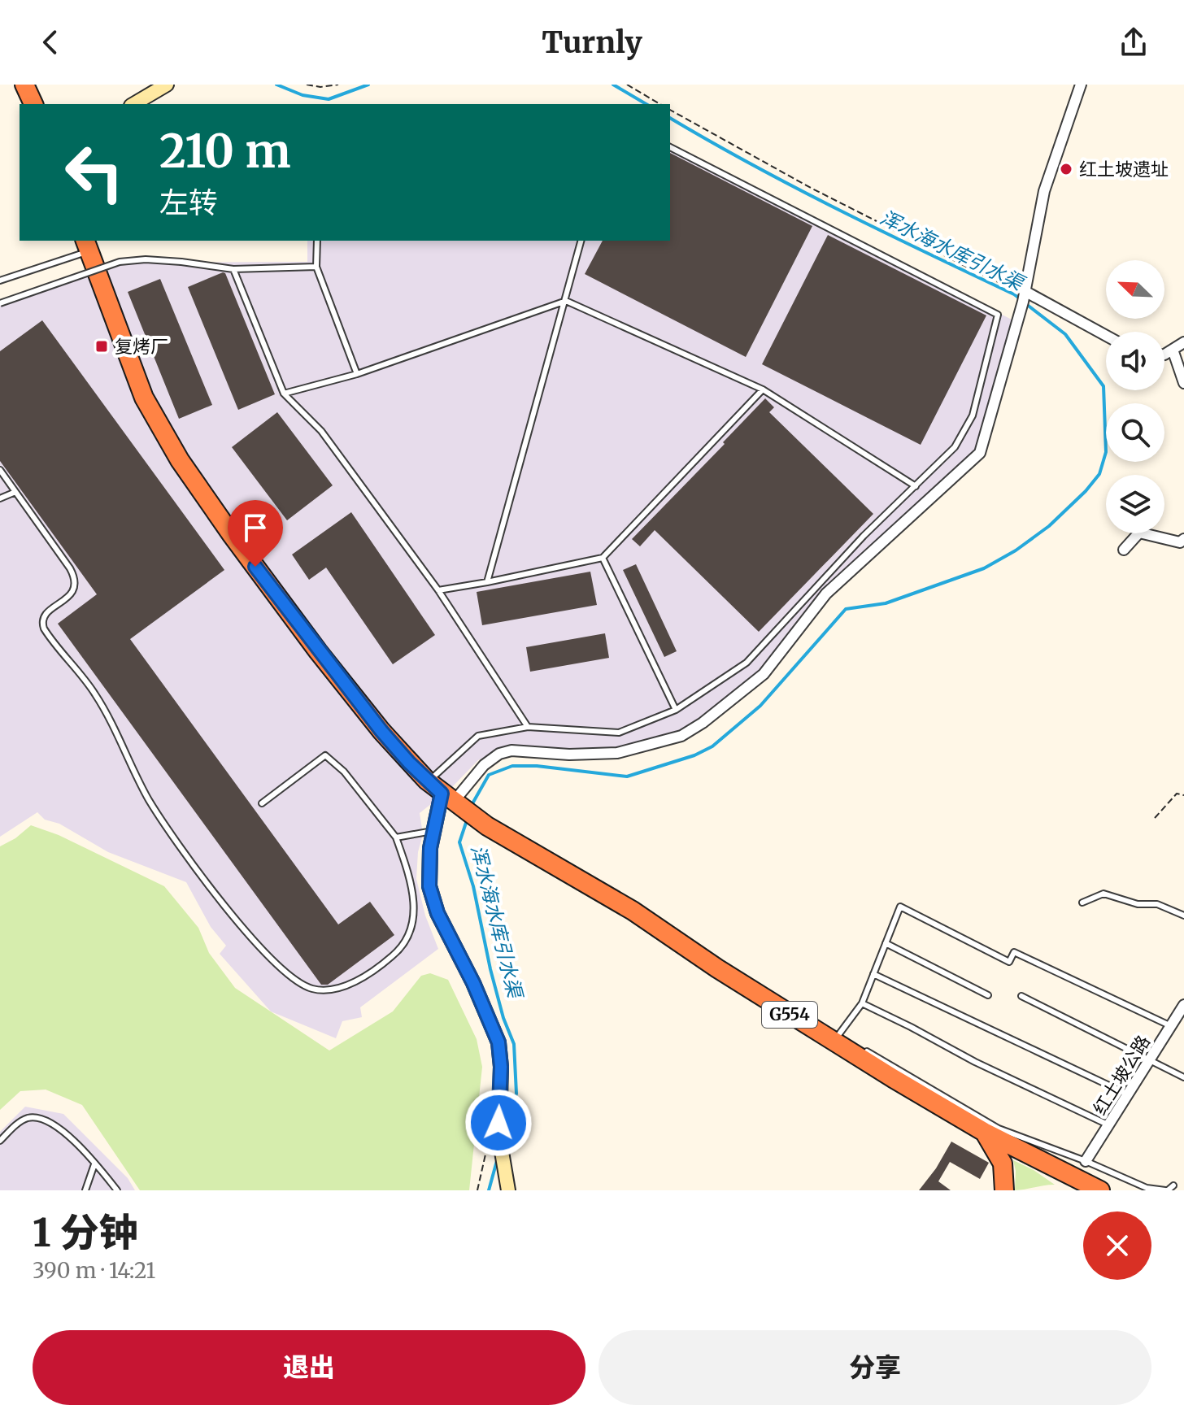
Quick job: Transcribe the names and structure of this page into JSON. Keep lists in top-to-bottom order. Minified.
{"streets":{"highway":["G554"],"street":["红土坡公路"]},"water":["浑水海水库引水渠"],"places":{"other":["红土坡遗址"],"transit":["复烤厂"]},"north":"top left","page":{"header":"Turnly","turn":["210 m","左转"],"heading":["1 分钟","390 m · 14:21"],"buttons":["退出","分享"]}}
